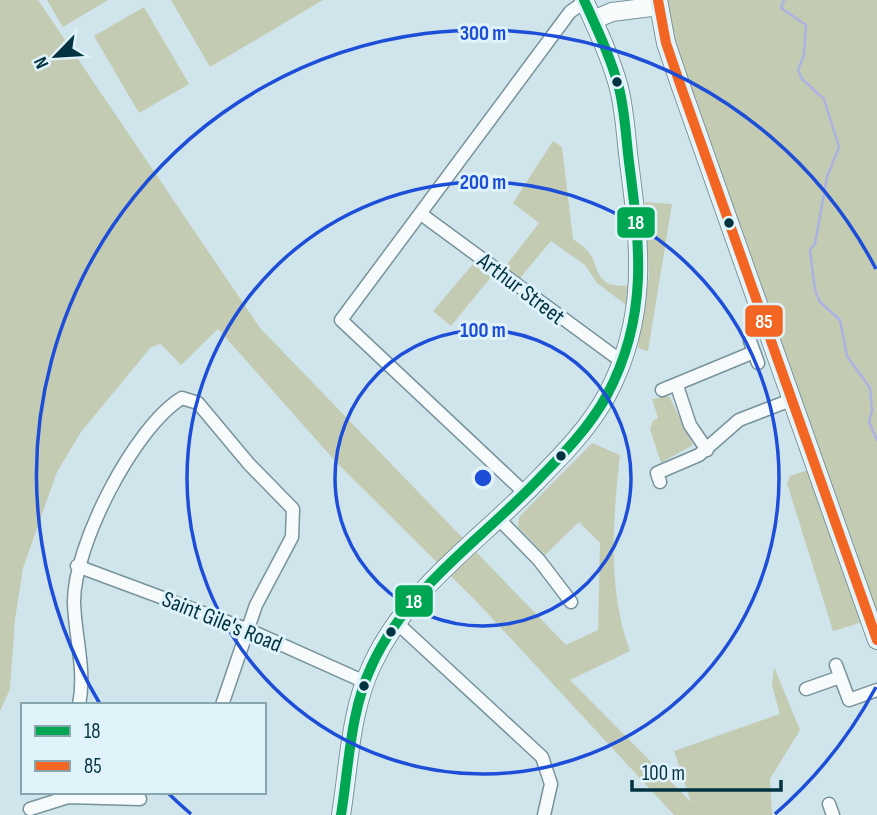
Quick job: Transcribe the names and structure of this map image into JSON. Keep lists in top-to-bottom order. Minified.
{"streets":{"street":["Arthur Street","Saint Gile's Road"]},"lines":["transit line 18","transit line 85"],"legend":["18","85"],"scale_bar":"100 m","north":"bottom left","rings":["300 m","200 m","100 m"]}
